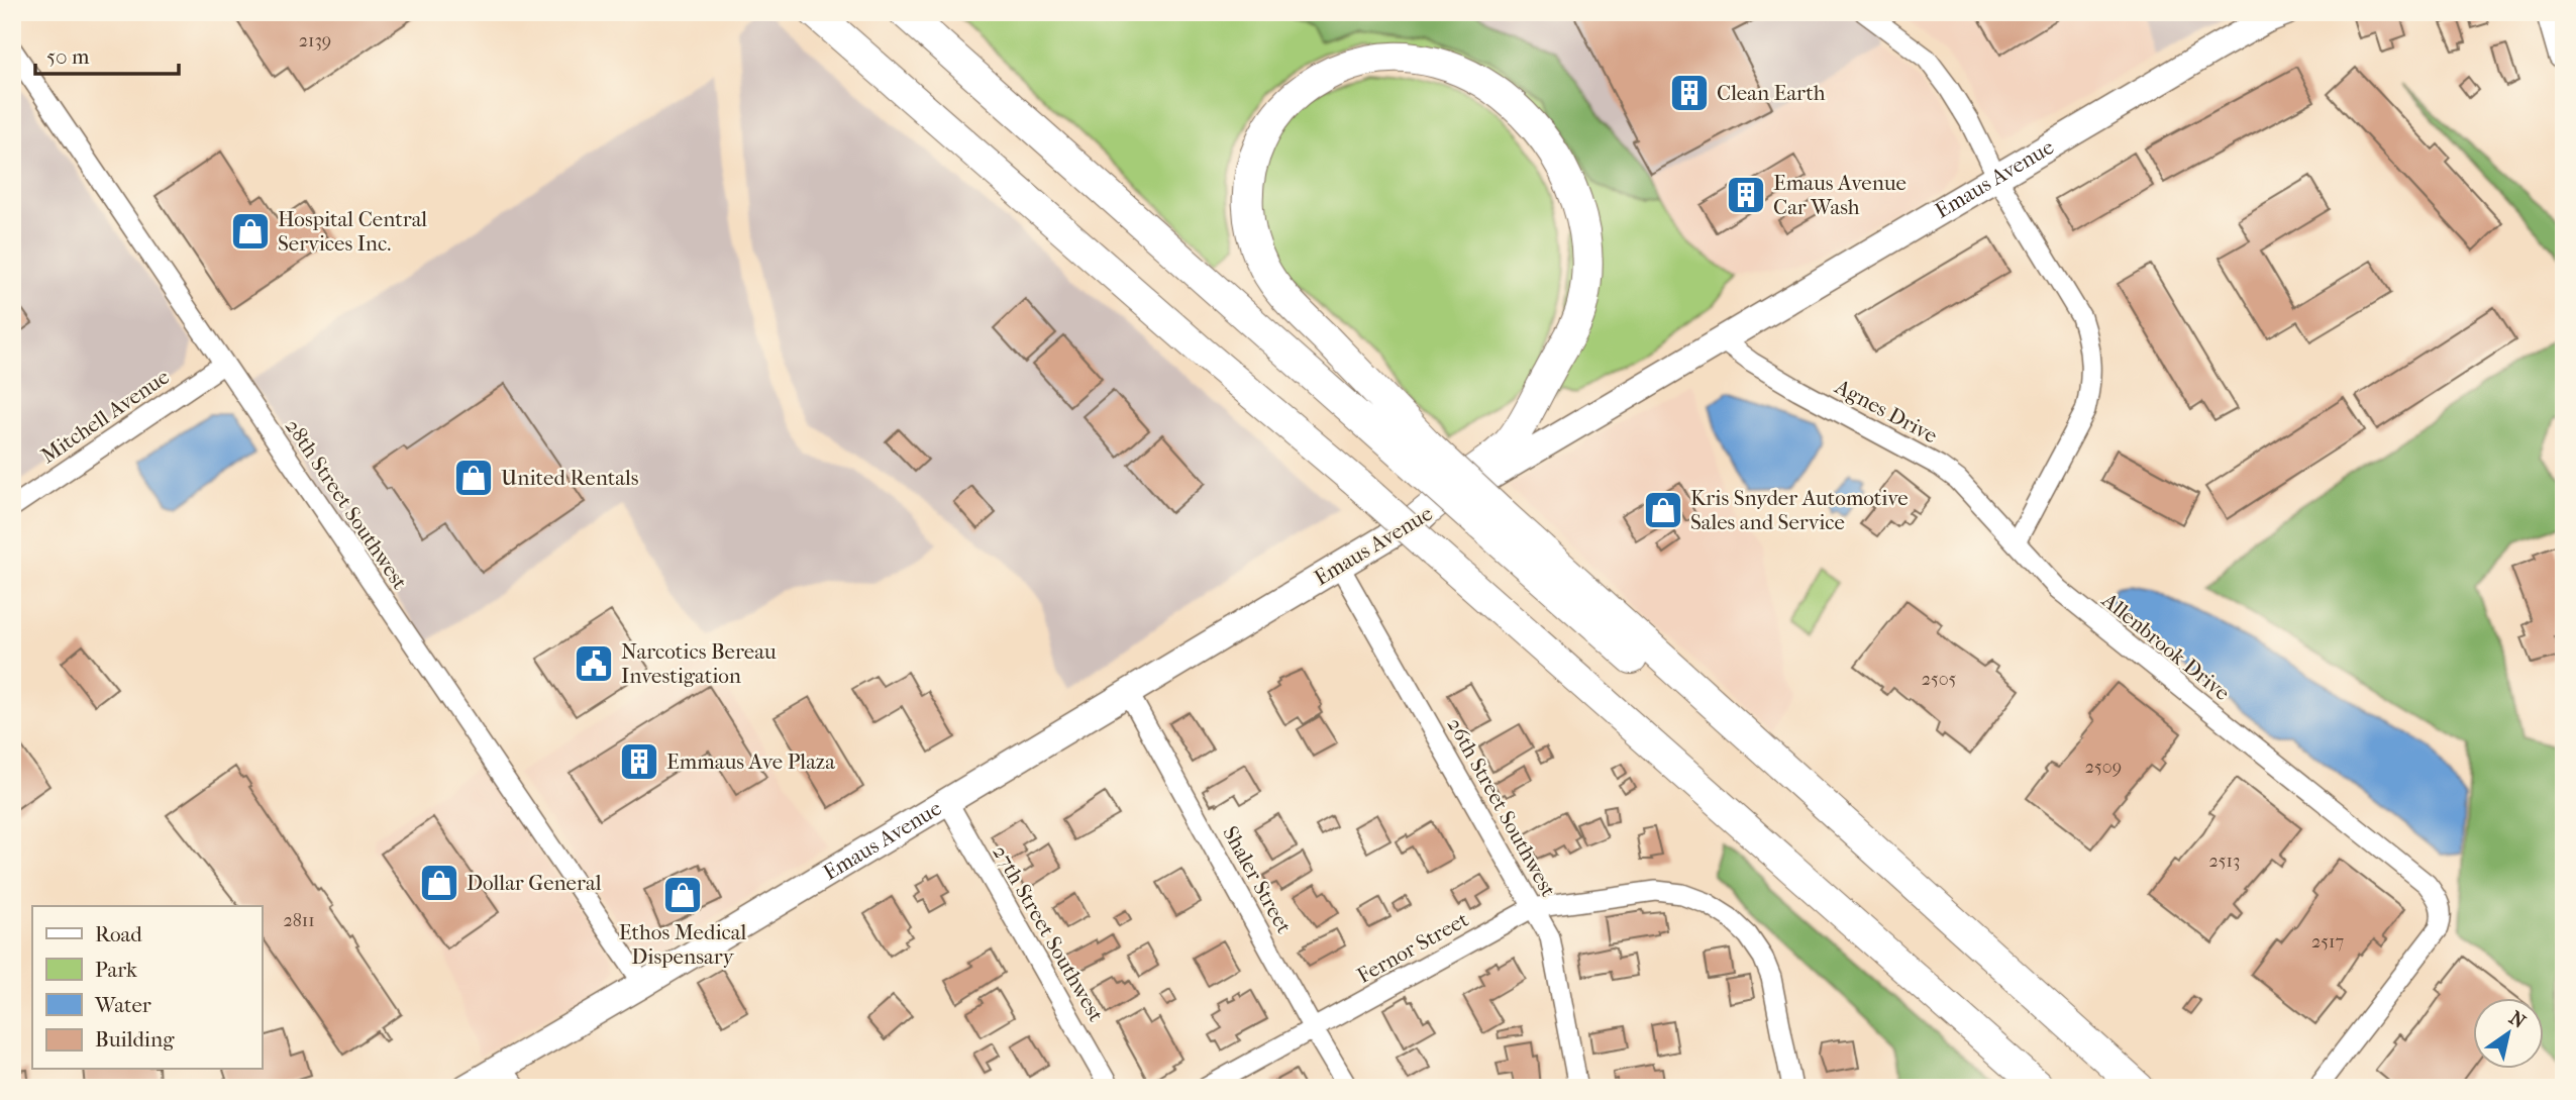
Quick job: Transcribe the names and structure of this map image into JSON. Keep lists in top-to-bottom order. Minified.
{"streets":{"main road":["Emaus Avenue"],"street":["Agnes Drive","Mitchell Avenue","28th Street Southwest","Allenbrook Drive","26th Street Southwest","Shaler Street","27th Street Southwest","Fernor Street"]},"crossings":[["Emaus Avenue","Agnes Drive"],["Emaus Avenue","28th Street Southwest"],["Emaus Avenue","26th Street Southwest"],["Emaus Avenue","Shaler Street"],["Emaus Avenue","27th Street Southwest"],["Agnes Drive","Allenbrook Drive"],["Mitchell Avenue","28th Street Southwest"],["26th Street Southwest","Fernor Street"],["Shaler Street","Fernor Street"]],"places":{"building":["Clean Earth","Emaus Avenue Car Wash","Emmaus Ave Plaza"],"shop":["Hospital Central Services Inc.","United Rentals","Kris Snyder Automotive Sales and Service","Dollar General","Ethos Medical Dispensary"],"public building":["Narcotics Bereau Investigation"]},"house_numbers":["2139","2505","2509","2513","2811","2517"],"legend":["Road","Park","Water","Building"],"scale_bar":"50 m","north":"top right"}
